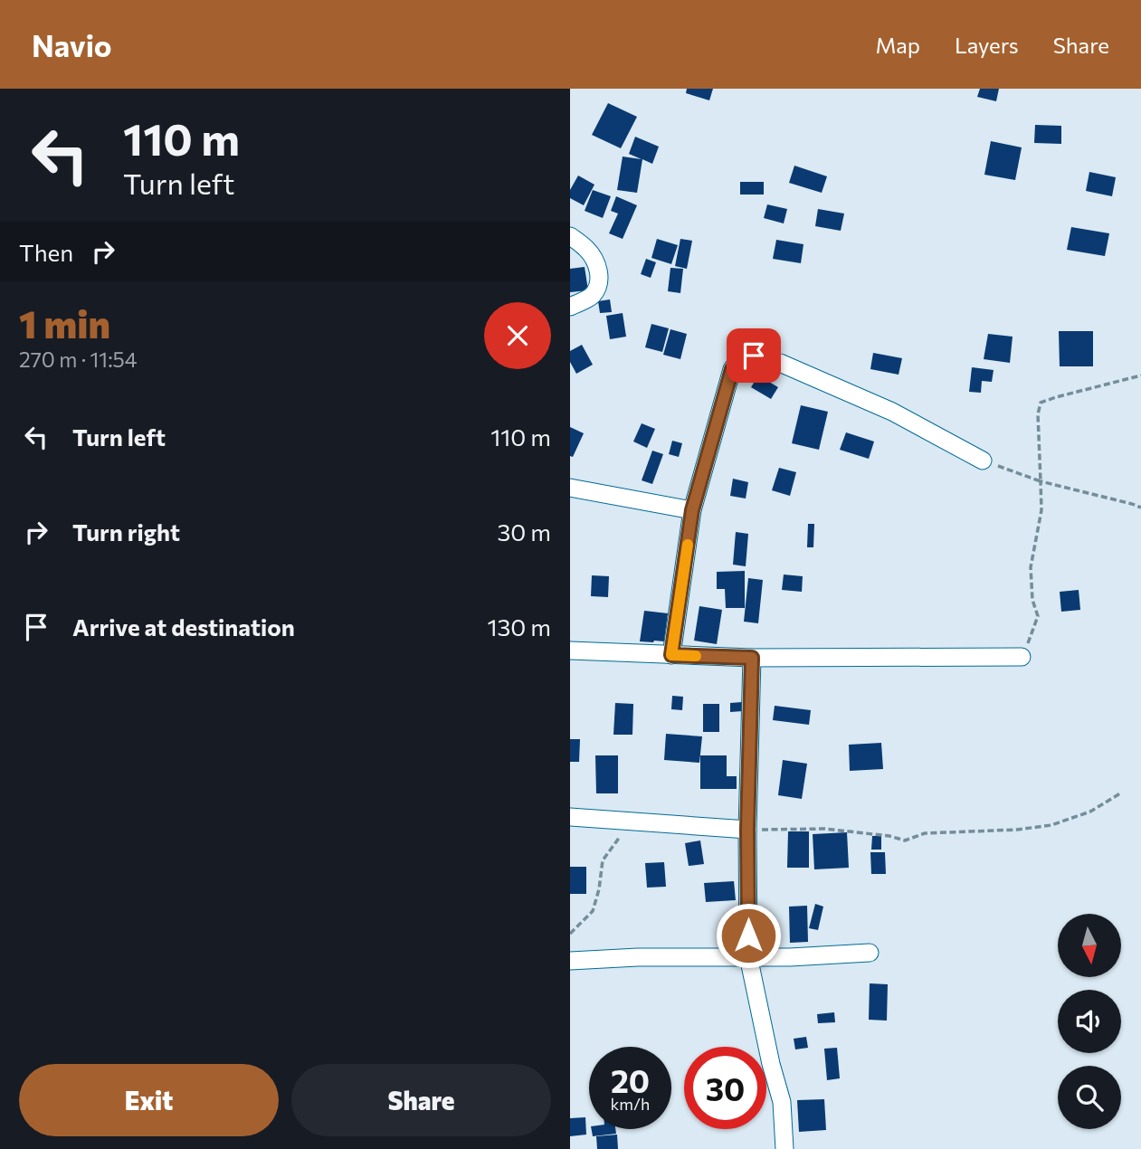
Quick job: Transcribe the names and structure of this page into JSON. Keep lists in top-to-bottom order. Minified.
{"north":"bottom","page":{"header":"Navio","nav":["Map","Layers","Share"],"turn":["110 m","Turn left"],"then":"Then","heading":["1 min","270 m · 11:54"],"list":[{"name":"Turn left","value":"110 m"},{"name":"Turn right","value":"30 m"},{"name":"Arrive at destination","value":"130 m"}],"speed":"20 km/h","limit":"30","buttons":["Exit","Share"]}}
